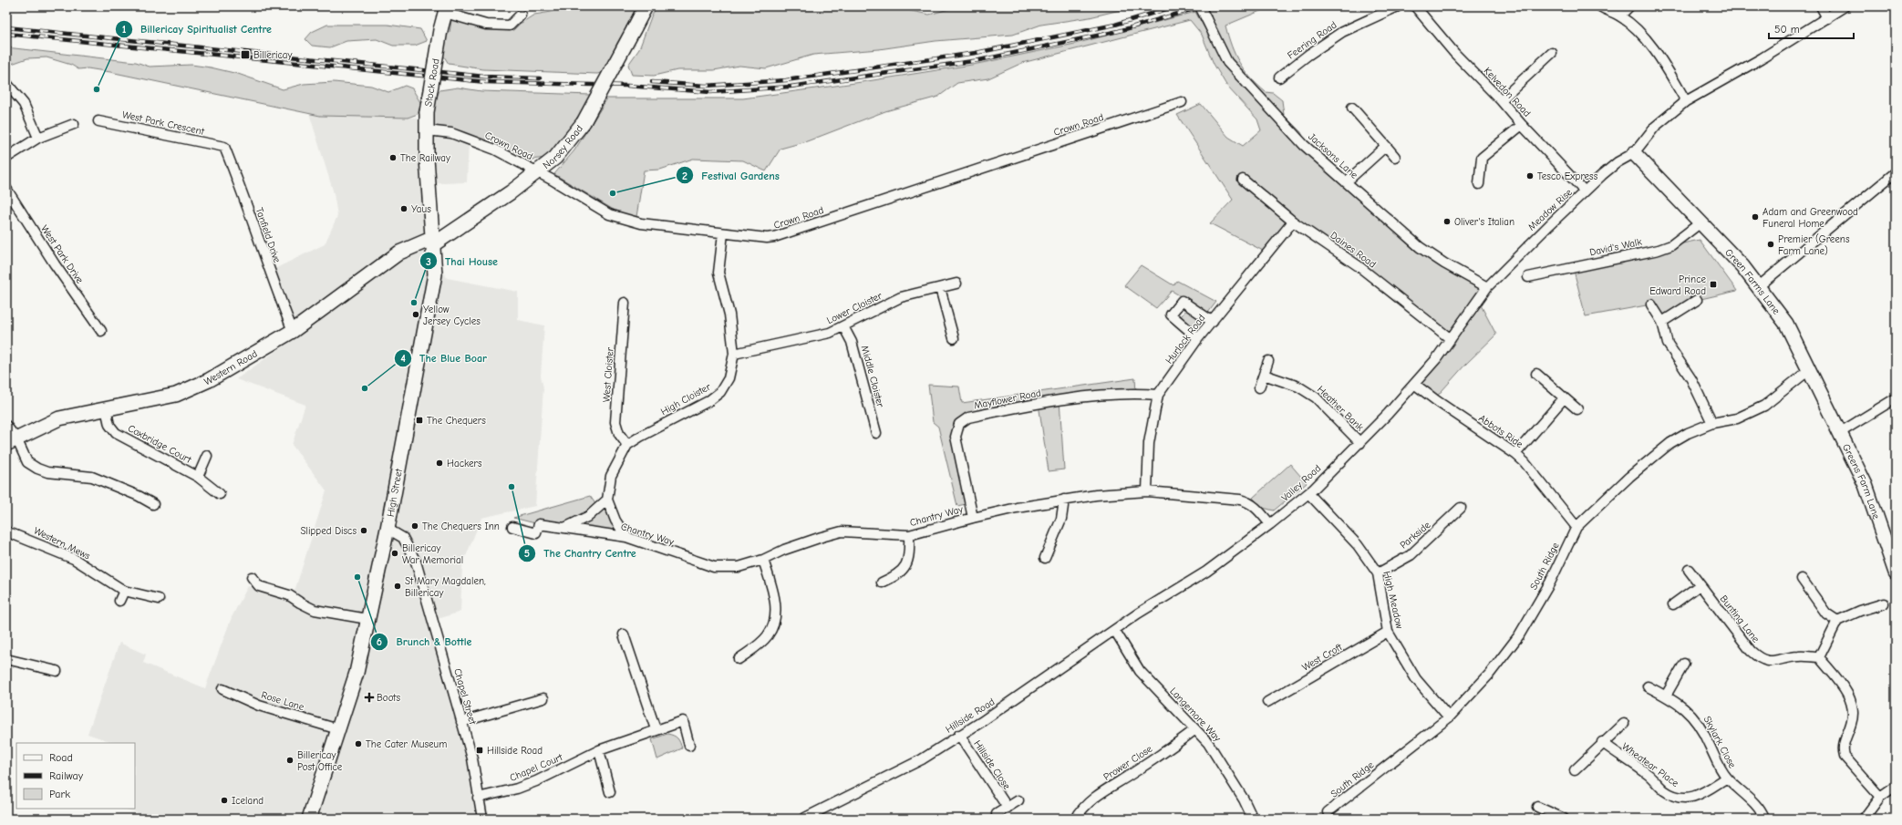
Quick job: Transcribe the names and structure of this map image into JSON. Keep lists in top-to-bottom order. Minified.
{"streets":{"street":["Feering Road","Stock Road","Kelvedon Road","West Park Crescent","Crown Road","Norsey Road","Jacksons Lane","Meadow Rise","Tanfield Drive","David's Walk","Daines Road","West Park Drive","Green Farms Lane","Lower Cloister","Hurlock Road","Western Road","West Cloister","Middle Cloister","High Cloister","Mayflower Road","Heather Bank","Abbots Ride","Coxbridge Court","Greens Farm Lane","Valley Road","High Street","Chantry Way","Parkside","Western Mews","South Ridge","High Meadow","Bunting Lane","West Croft","Chapel Street","Rose Lane","Langemore Way","Hillside Road","Skylark Close","Prower Close","Hillside Close","Wheatear Place","Chapel Court"]},"crossings":[["Stock Road","Crown Road"],["Stock Road","High Street"],["Kelvedon Road","Meadow Rise"],["West Park Crescent","Tanfield Drive"],["Crown Road","Norsey Road"],["Crown Road","High Cloister"],["Norsey Road","Western Road"],["Norsey Road","High Street"],["Jacksons Lane","Meadow Rise"],["Meadow Rise","Daines Road"],["Meadow Rise","Green Farms Lane"],["Meadow Rise","Valley Road"],["Tanfield Drive","Western Road"],["David's Walk","Green Farms Lane"],["Daines Road","Hurlock Road"],["Daines Road","Valley Road"],["Green Farms Lane","Greens Farm Lane"],["Green Farms Lane","South Ridge"],["Lower Cloister","Middle Cloister"],["Lower Cloister","High Cloister"],["Hurlock Road","Mayflower Road"],["Hurlock Road","Chantry Way"],["Western Road","Coxbridge Court"],["Western Road","High Street"],["West Cloister","High Cloister"],["Mayflower Road","Chantry Way"],["Heather Bank","Valley Road"],["Abbots Ride","Valley Road"],["Abbots Ride","South Ridge"],["Valley Road","Chantry Way"],["Valley Road","High Meadow"],["Valley Road","Hillside Road"],["High Street","Chapel Street"],["High Street","Rose Lane"],["Parkside","High Meadow"],["South Ridge","High Meadow"],["High Meadow","West Croft"],["Chapel Street","Chapel Court"],["Langemore Way","Hillside Road"],["Langemore Way","Prower Close"],["Hillside Road","Hillside Close"],["Skylark Close","Wheatear Place"]],"places":{"transit":["Billericay","Prince Edward Road","The Chequers","Hillside Road"],"other":["Billericay Spiritualist Centre","The Railway","Tesco Express","Festival Gardens","Yaus","Adam and Greenwood Funeral Home","Oliver's Italian","Premier (Greens Farm Lane)","Thai House","Yellow Jersey Cycles","The Blue Boar","Hackers","The Chantry Centre","The Chequers Inn","Slipped Discs","Billericay War Memorial","Brunch & Bottle","St Mary Magdalen, Billericay","The Cater Museum","Billericay Post Office","Iceland"],"health":["Boots"]},"legend":["Road","Railway","Park"],"scale_bar":"50 m"}
